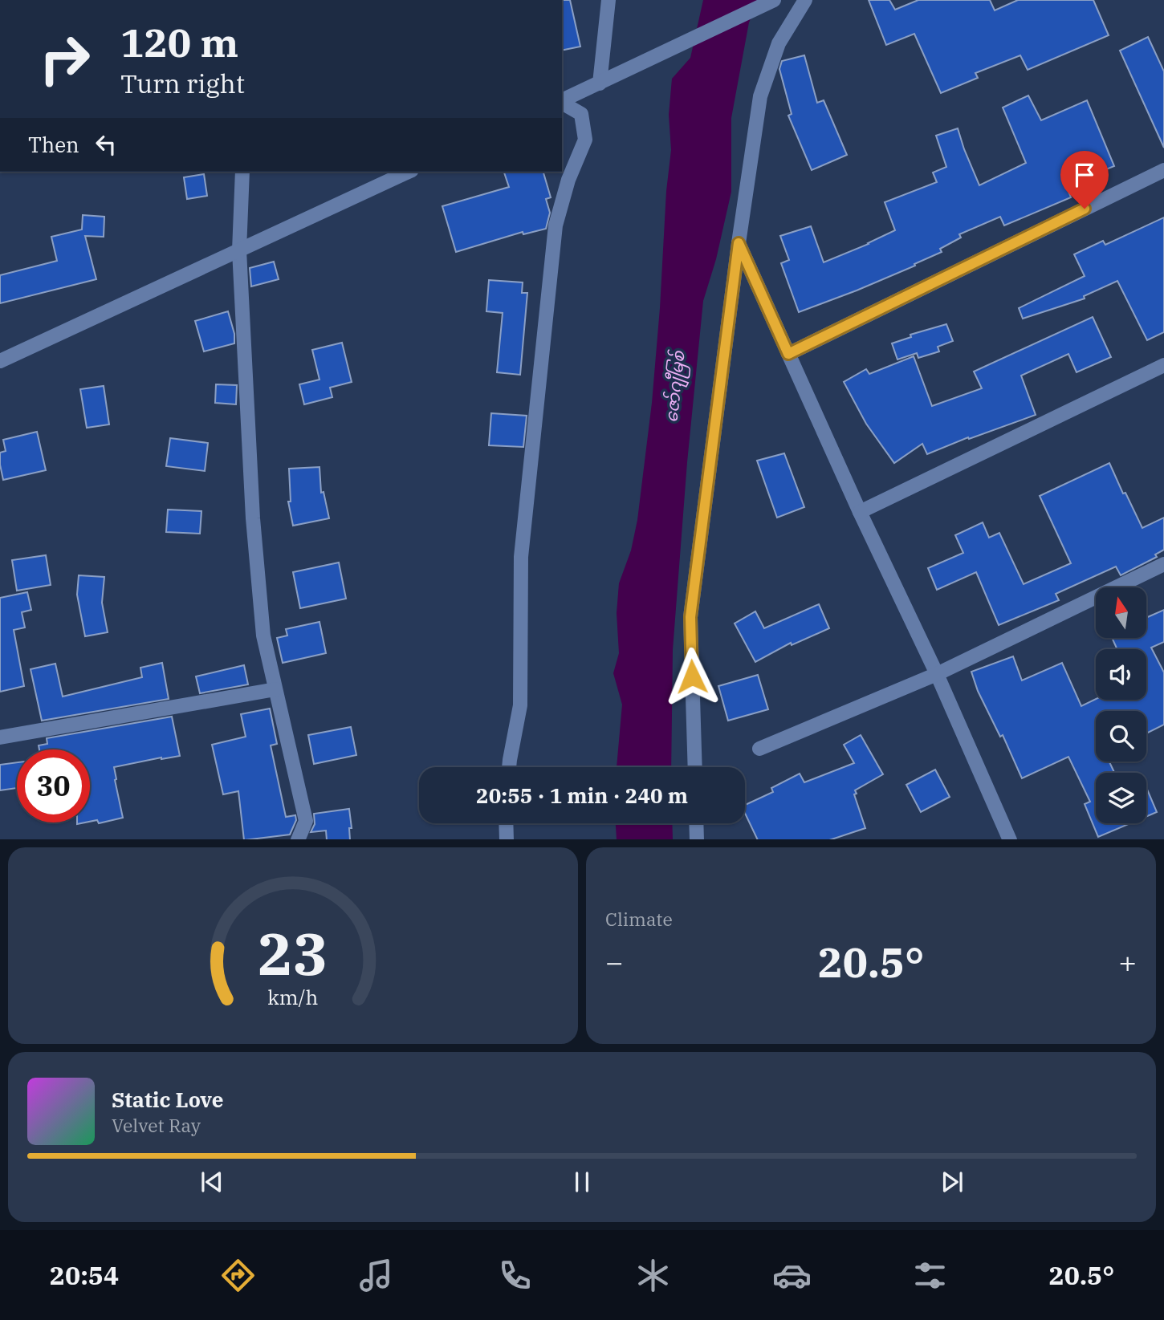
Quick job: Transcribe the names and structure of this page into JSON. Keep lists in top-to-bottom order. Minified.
{"water":["ဇော်ဂျီမြစ်"],"north":"top","page":{"turn":["120 m","Turn right"],"then":"Then","limit":"30","trip":"20:55 · 1 min · 240 m","tile":"Climate","heat":["−","20.5°","+"],"song":["Static Love","Velvet Ray"],"tabs":["20:54","20.5°"],"gauge":["23","km/h"]}}
